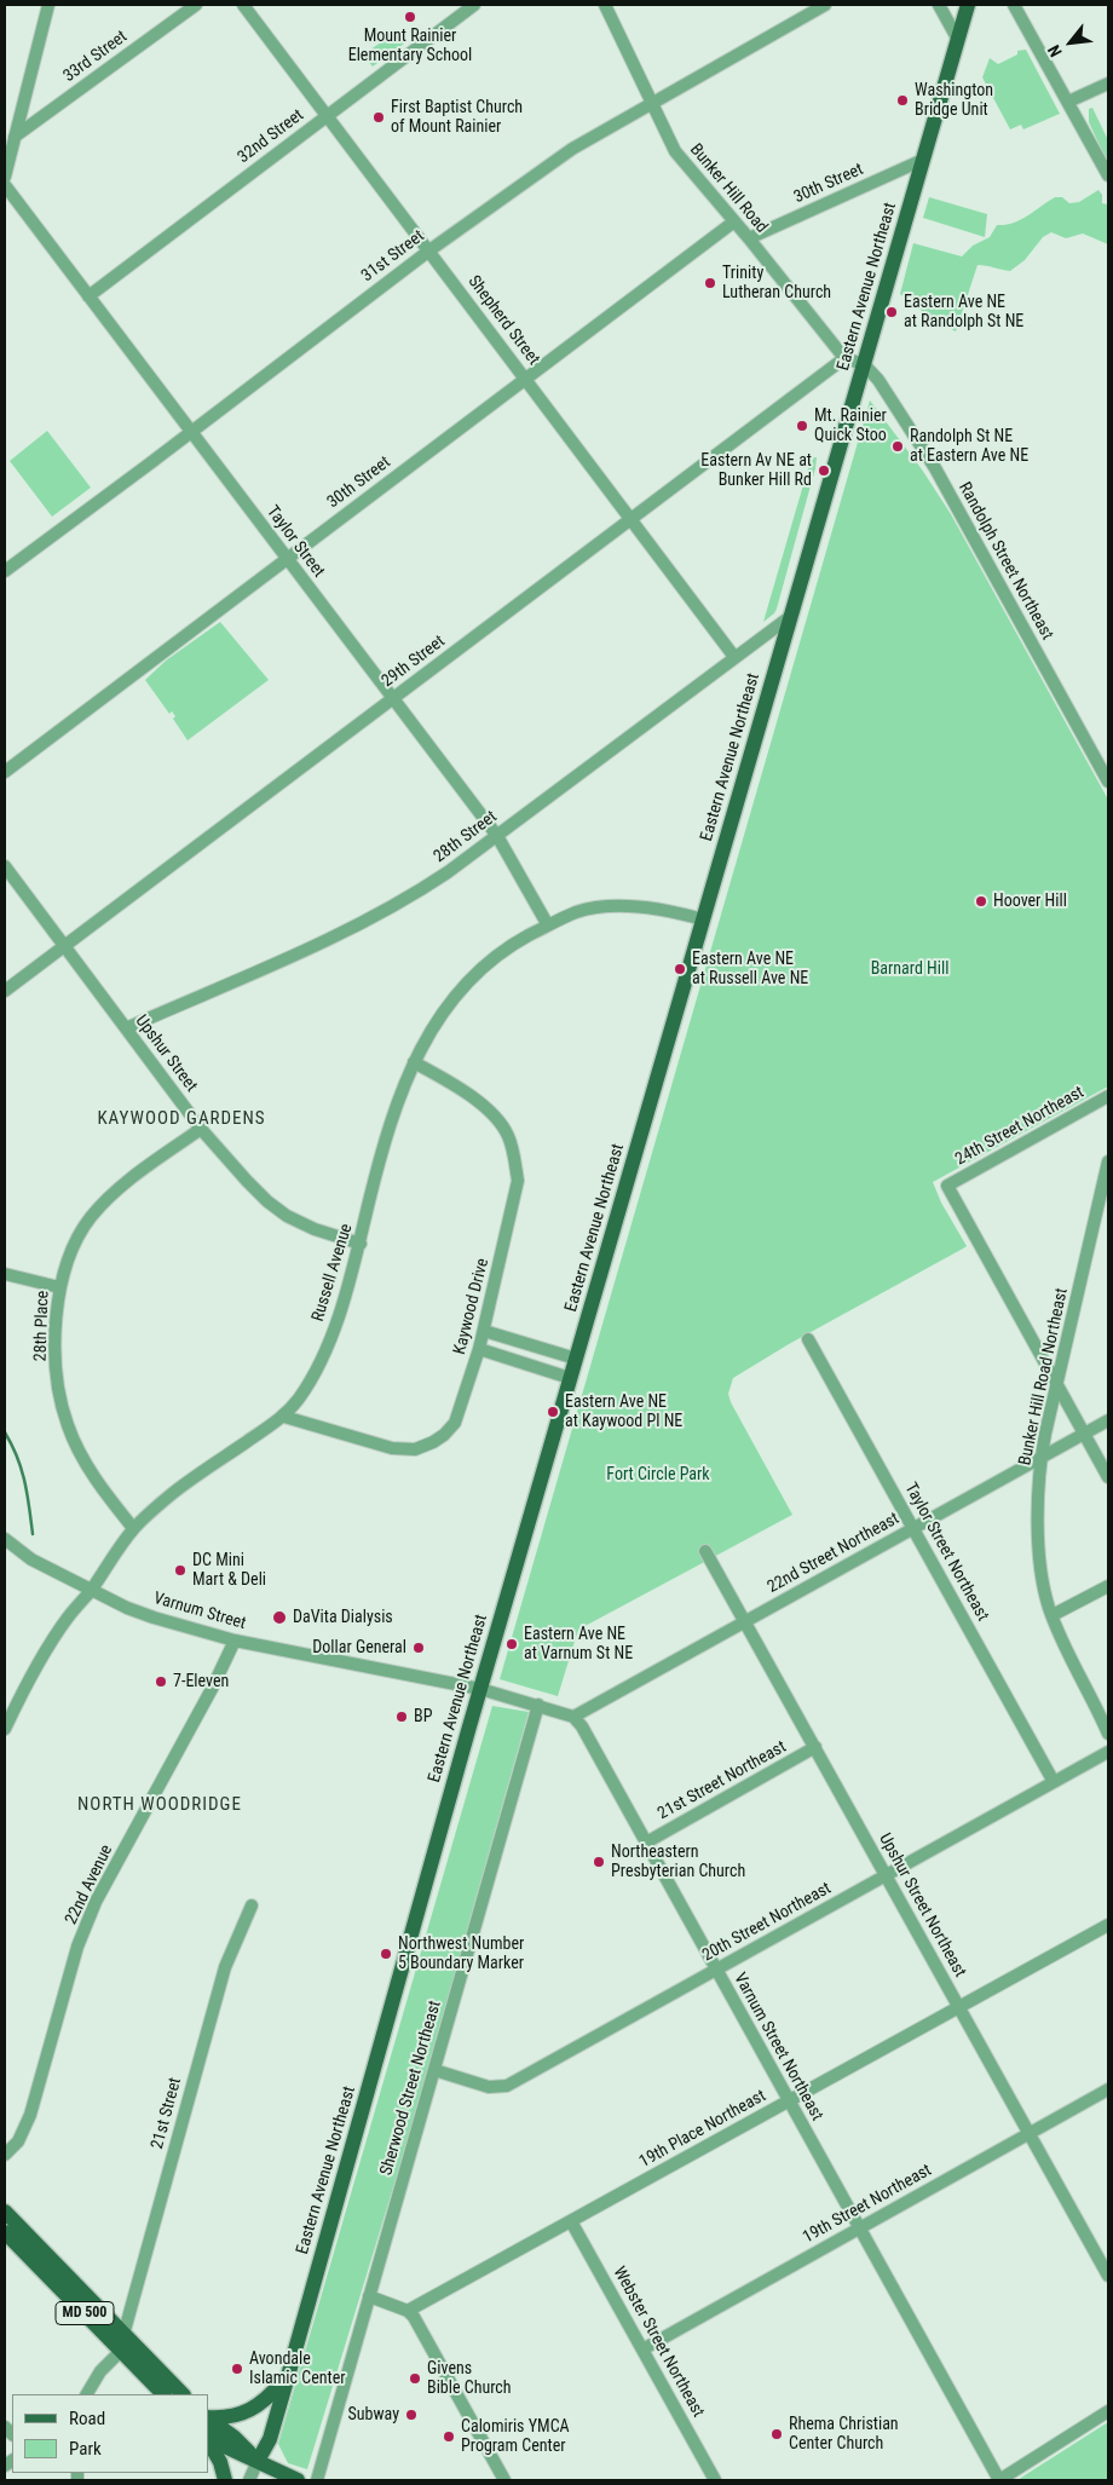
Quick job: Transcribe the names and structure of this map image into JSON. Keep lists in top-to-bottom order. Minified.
{"streets":{"main road":["Eastern Avenue Northeast","MD 500"],"street":["33rd Street","32nd Street","30th Street","Bunker Hill Road","31st Street","Shepherd Street","Taylor Street","Randolph Street Northeast","29th Street","28th Street","Upshur Street","24th Street Northeast","Russell Avenue","Kaywood Drive","28th Place","Bunker Hill Road Northeast","Taylor Street Northeast","22nd Street Northeast","Varnum Street","21st Street Northeast","22nd Avenue","Upshur Street Northeast","20th Street Northeast","Varnum Street Northeast","Sherwood Street Northeast","21st Street","19th Place Northeast","19th Street Northeast","Webster Street Northeast"]},"crossings":[["32nd Street","Shepherd Street"],["32nd Street","Taylor Street"],["30th Street","Bunker Hill Road"],["30th Street","Eastern Avenue Northeast"],["30th Street","Shepherd Street"],["30th Street","Taylor Street"],["Bunker Hill Road","31st Street"],["Bunker Hill Road","29th Street"],["31st Street","Shepherd Street"],["31st Street","Taylor Street"],["Eastern Avenue Northeast","Randolph Street Northeast"],["Eastern Avenue Northeast","28th Street"],["Eastern Avenue Northeast","Russell Avenue"],["Eastern Avenue Northeast","Varnum Street"],["Shepherd Street","29th Street"],["Shepherd Street","28th Street"],["Taylor Street","29th Street"],["Taylor Street","28th Street"],["Taylor Street","Russell Avenue"],["29th Street","Upshur Street"],["28th Street","Upshur Street"],["Upshur Street","Russell Avenue"],["Upshur Street","28th Place"],["24th Street Northeast","Bunker Hill Road Northeast"],["Russell Avenue","Kaywood Drive"],["Russell Avenue","28th Place"],["Russell Avenue","Varnum Street"],["Bunker Hill Road Northeast","22nd Street Northeast"],["Taylor Street Northeast","22nd Street Northeast"],["Taylor Street Northeast","20th Street Northeast"],["22nd Street Northeast","Upshur Street Northeast"],["22nd Street Northeast","Varnum Street Northeast"],["Varnum Street","22nd Avenue"],["21st Street Northeast","Upshur Street Northeast"],["21st Street Northeast","Varnum Street Northeast"],["Upshur Street Northeast","20th Street Northeast"],["Upshur Street Northeast","19th Place Northeast"],["Upshur Street Northeast","19th Street Northeast"],["20th Street Northeast","Varnum Street Northeast"],["20th Street Northeast","Sherwood Street Northeast"],["Varnum Street Northeast","19th Place Northeast"],["Varnum Street Northeast","19th Street Northeast"],["21st Street","MD 500"],["19th Place Northeast","Webster Street Northeast"],["19th Street Northeast","Webster Street Northeast"]],"districts":["KAYWOOD GARDENS","NORTH WOODRIDGE"],"parks":["Barnard Hill","Fort Circle Park"],"places":["Mount Rainier Elementary School","Washington Bridge Unit","First Baptist Church of Mount Rainier","Trinity Lutheran Church","Eastern Ave NE at Randolph St NE","Mt. Rainier Quick Stoo","Randolph St NE at Eastern Ave NE","Eastern Av NE at Bunker Hill Rd","Hoover Hill","Eastern Ave NE at Russell Ave NE","Eastern Ave NE at Kaywood Pl NE","DC Mini Mart & Deli","DaVita Dialysis","Eastern Ave NE at Varnum St NE","Dollar General","7-Eleven","BP","Northeastern Presbyterian Church","Northwest Number 5 Boundary Marker","Avondale Islamic Center","Givens Bible Church","Subway","Rhema Christian Center Church","Calomiris YMCA Program Center"],"legend":["Road","Park"],"north":"bottom left"}
